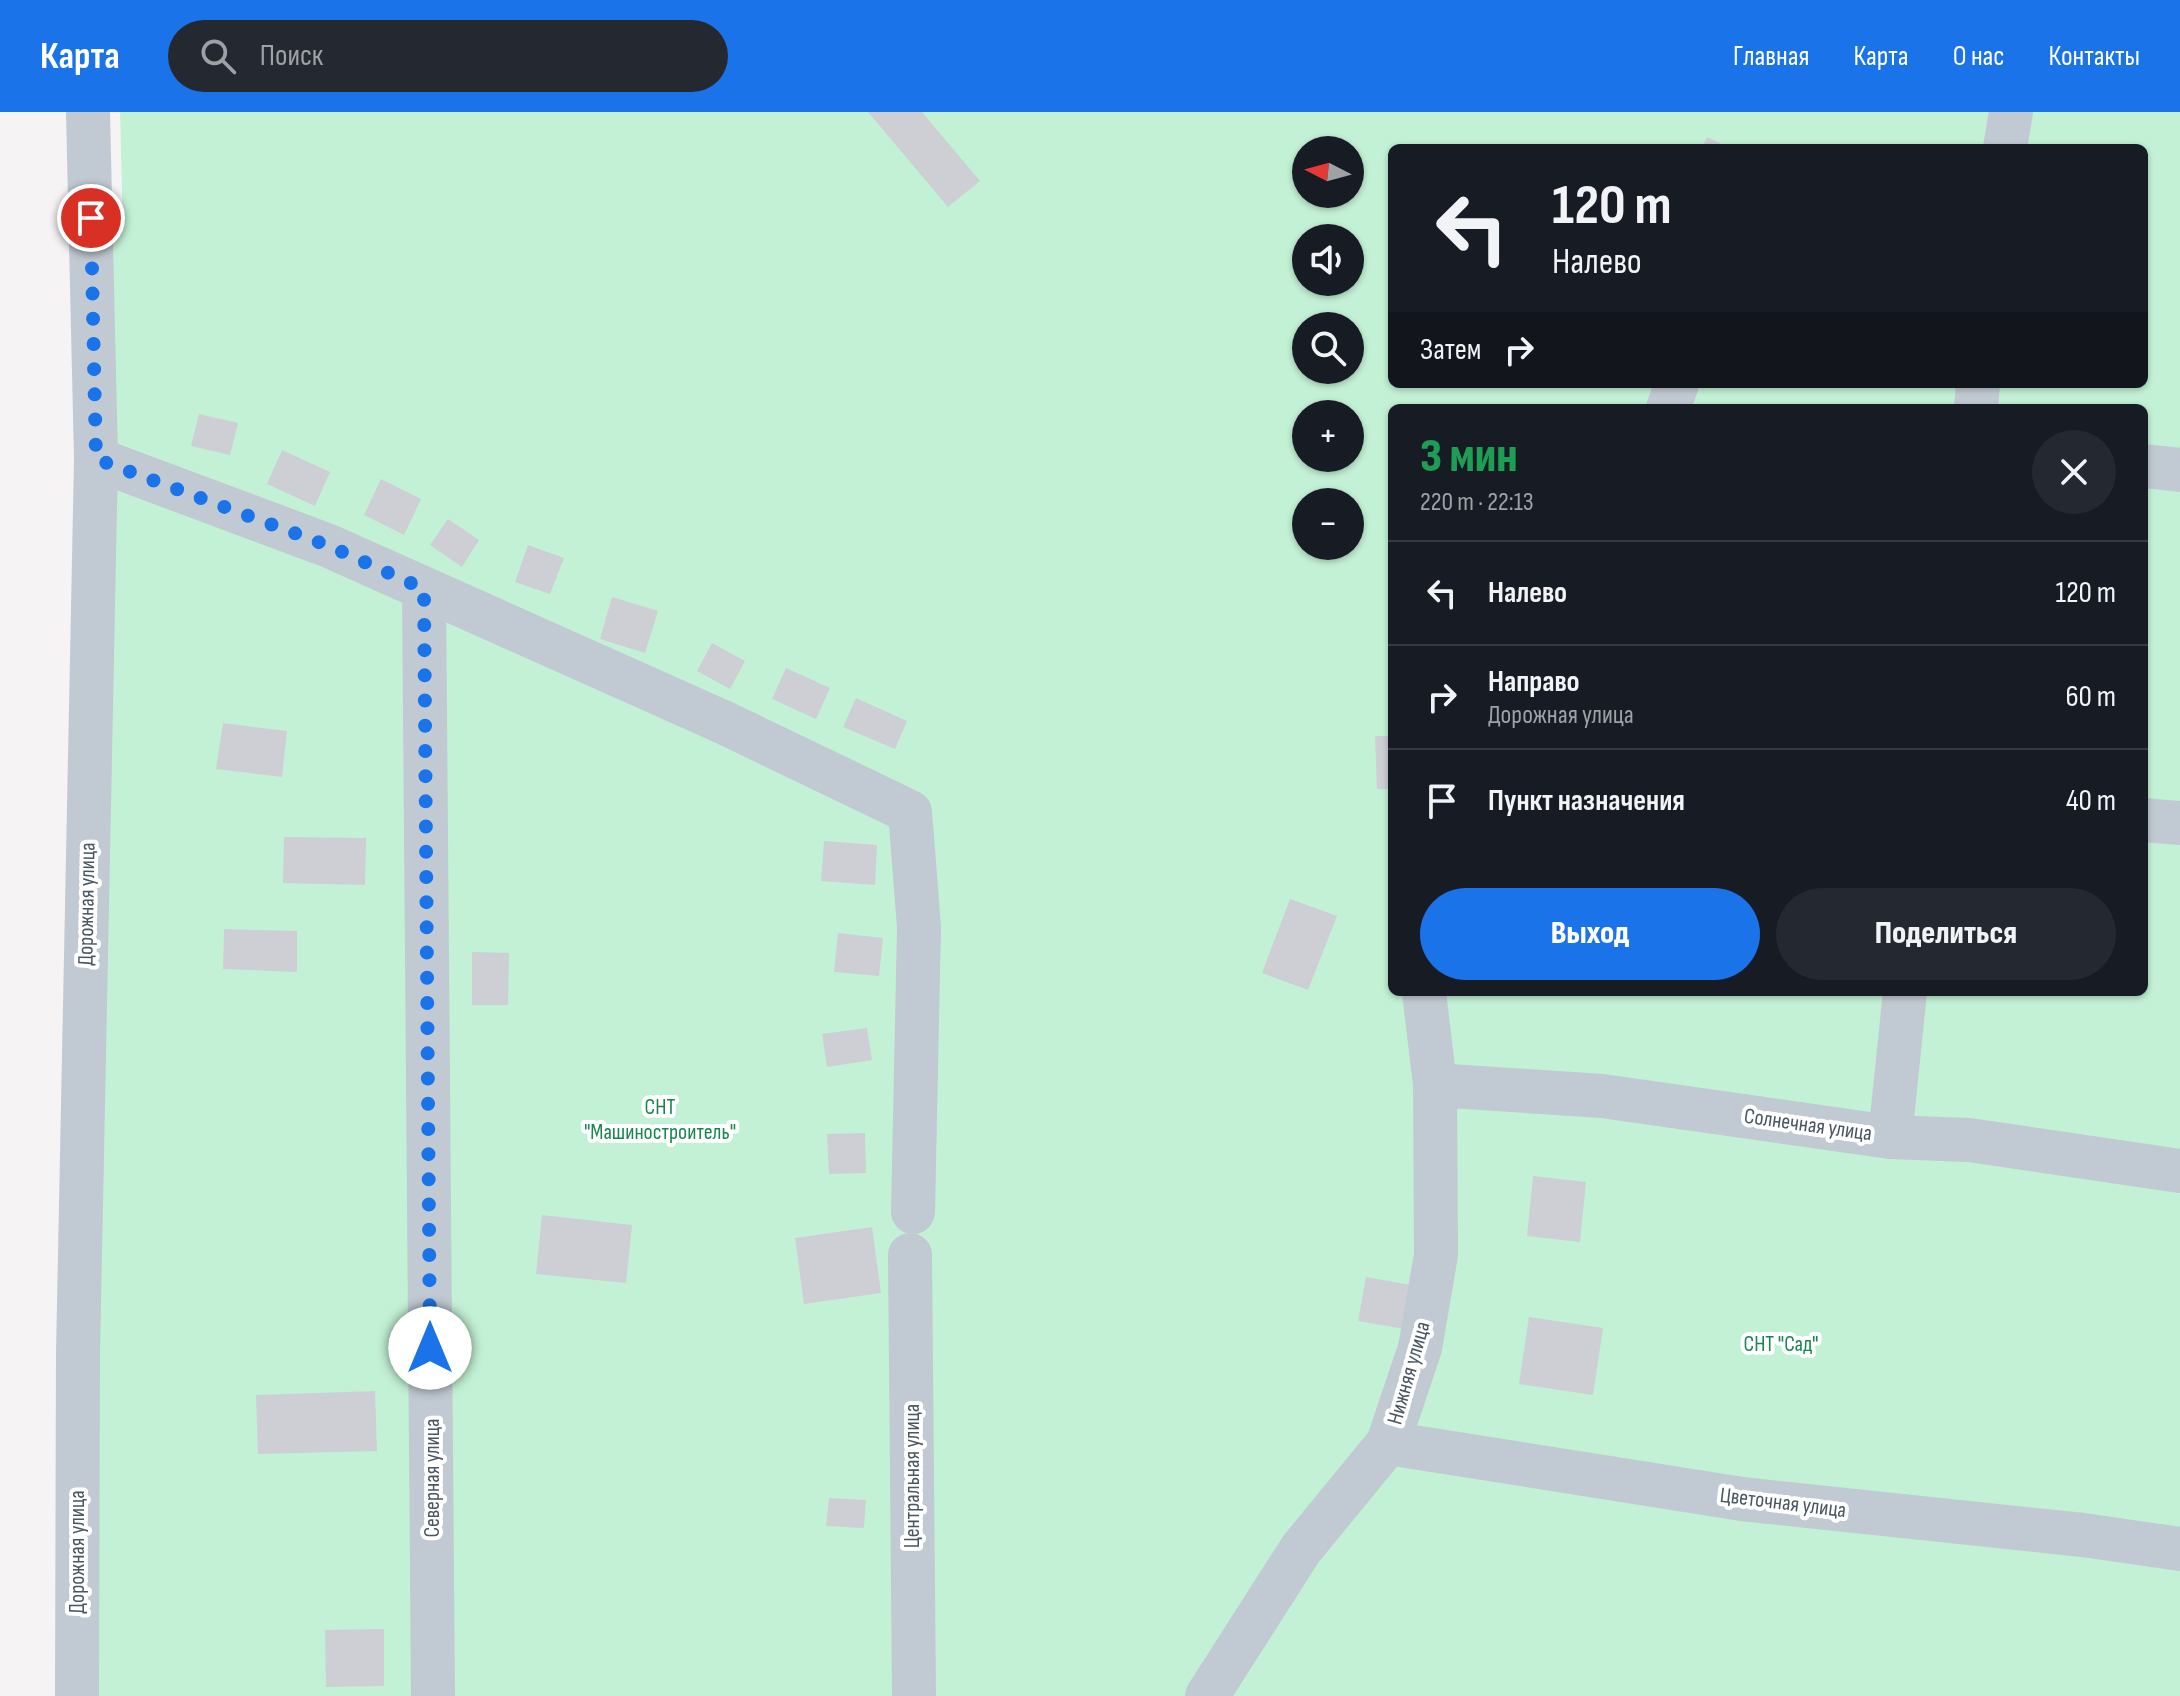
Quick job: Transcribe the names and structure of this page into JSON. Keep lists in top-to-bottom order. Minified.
{"streets":{"street":["Дорожная улица","Солнечная улица","Нижняя улица","Центральная улица","Северная улица","Цветочная улица"]},"crossings":[["Солнечная улица","Нижняя улица"],["Нижняя улица","Цветочная улица"]],"parks":["СНТ \"Машиностроитель\"","СНТ \"Сад\""],"north":"left","page":{"header":"Карта","search":"Поиск","nav":["Главная","Карта","О нас","Контакты"],"map_buttons":["+","−"],"turn":["120 m","Налево"],"then":"Затем","heading":["3 мин","220 m · 22:13"],"list":[{"name":"Налево","value":"120 m"},{"name":"Направо","note":"Дорожная улица","value":"60 m"},{"name":"Пункт назначения","value":"40 m"}],"buttons":["Выход","Поделиться"]}}
